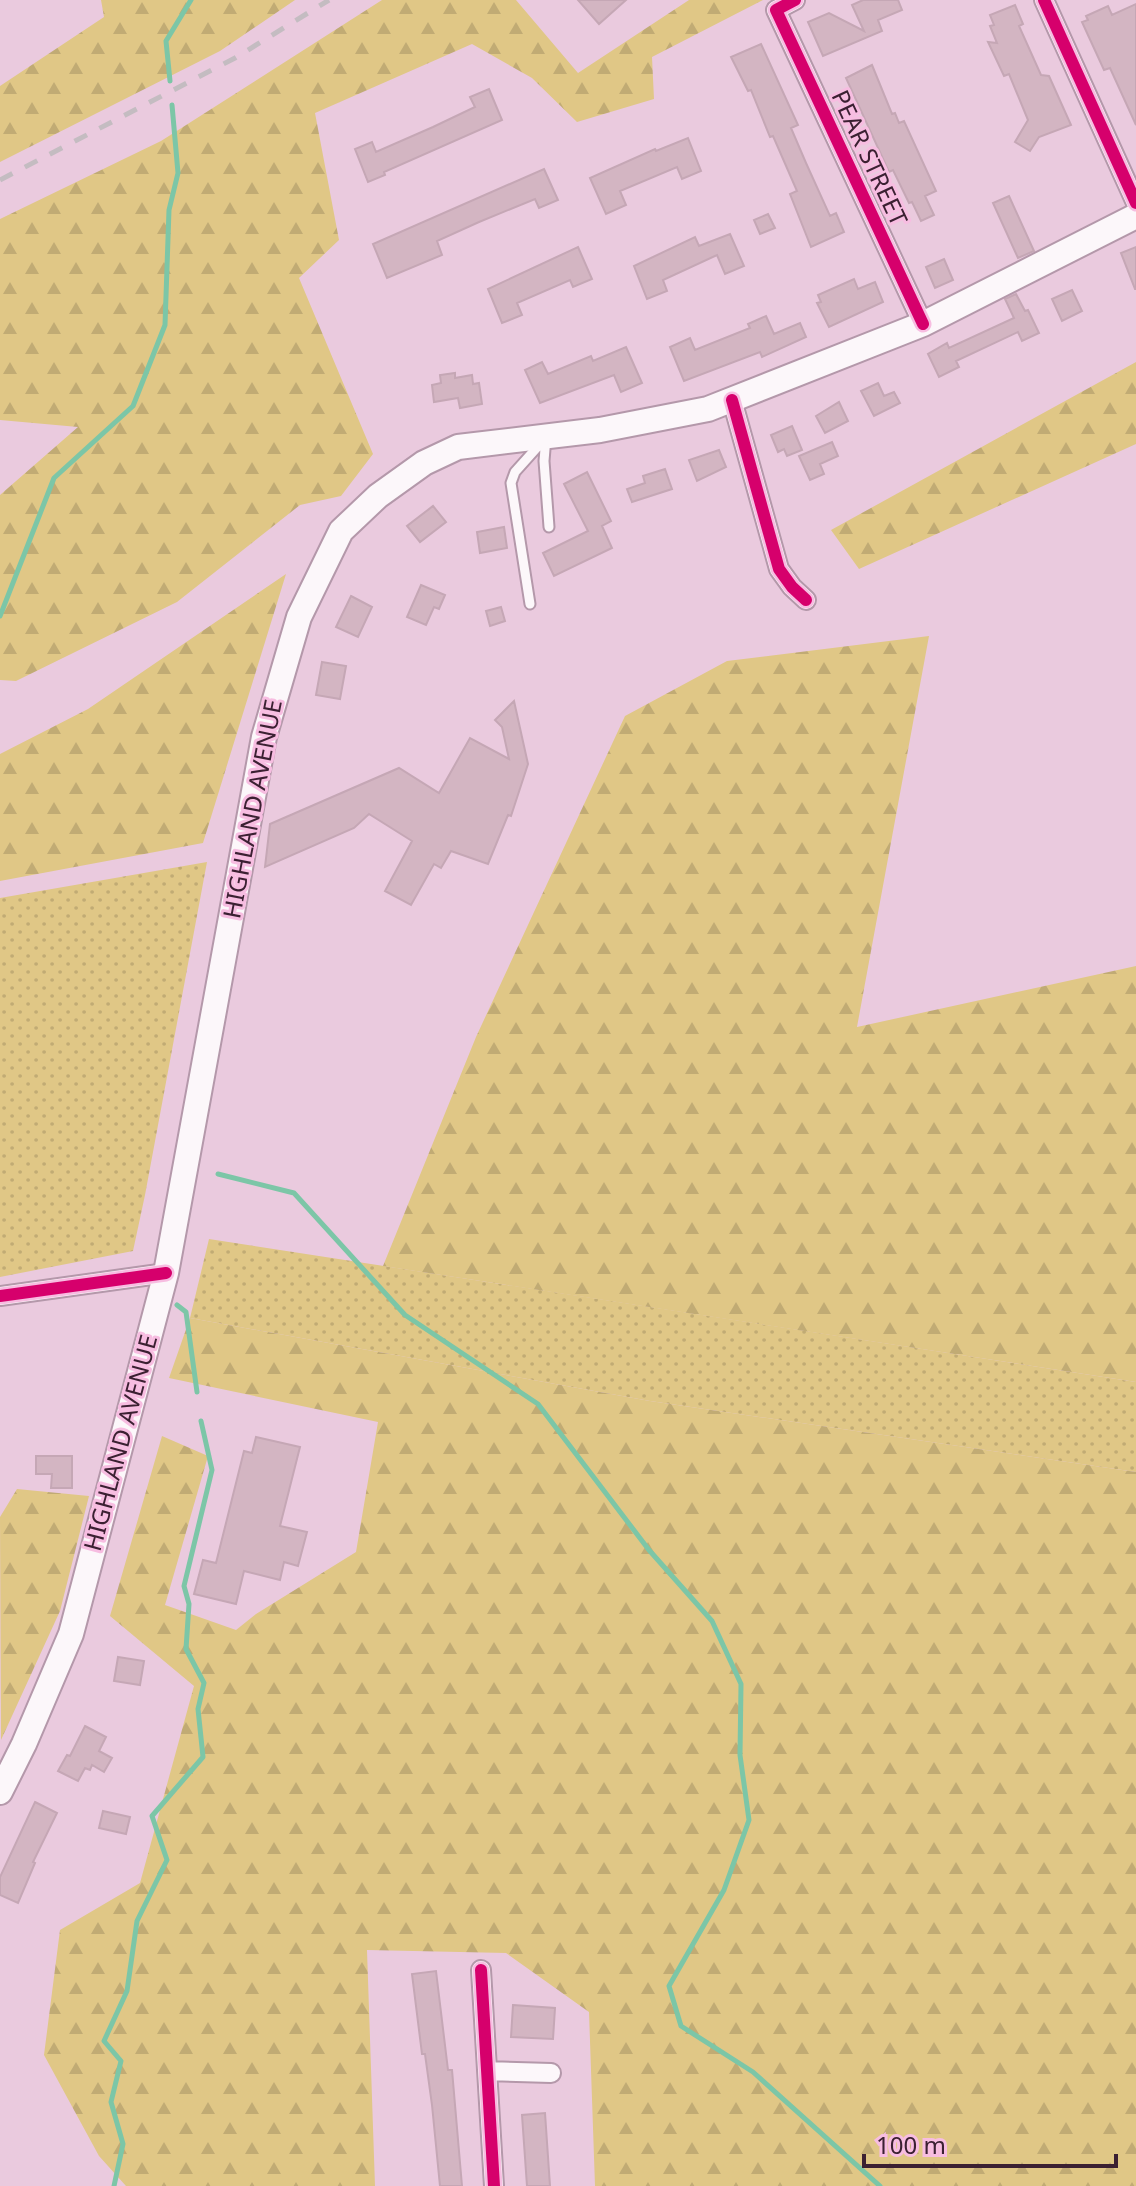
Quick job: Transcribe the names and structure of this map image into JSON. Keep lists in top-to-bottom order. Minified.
{"streets":{"main road":["HIGHLAND AVENUE"],"street":["PEAR STREET"]},"crossings":[["PEAR STREET","HIGHLAND AVENUE"]],"scale_bar":"100 m"}
